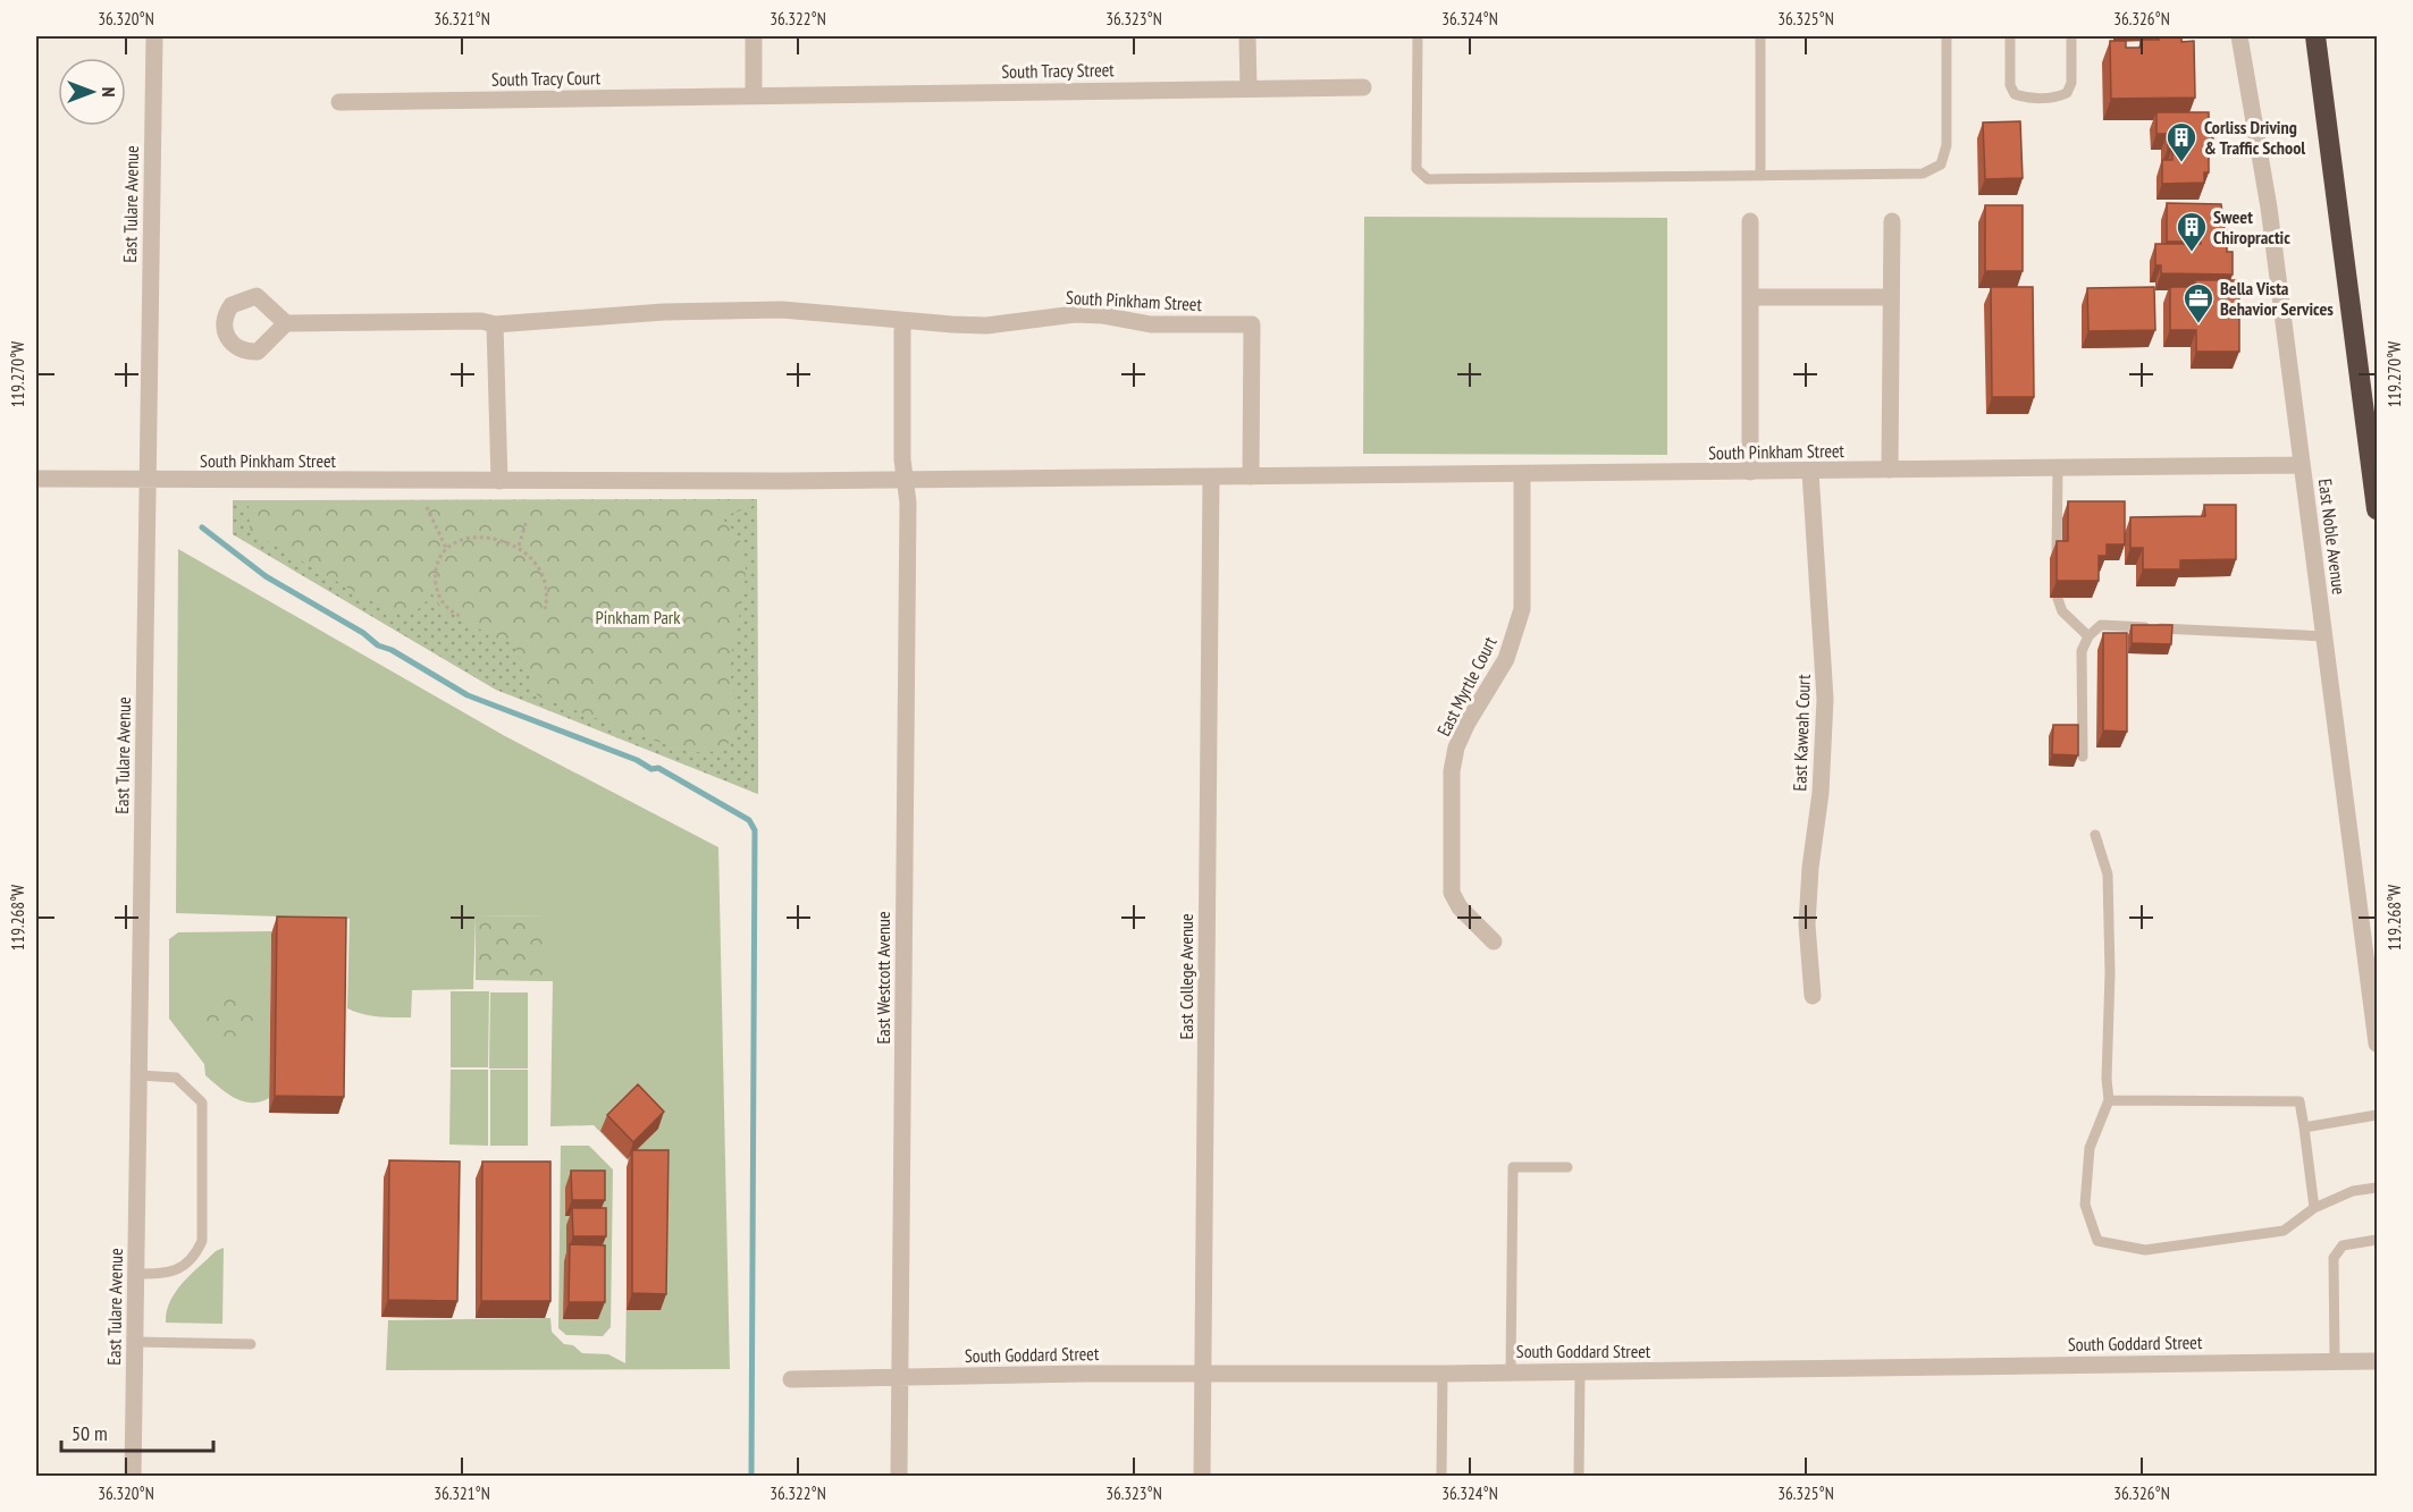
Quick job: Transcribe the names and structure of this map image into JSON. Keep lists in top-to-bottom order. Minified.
{"streets":{"street":["South Tracy Street","South Tracy Court","East Tulare Avenue","South Pinkham Street","East Noble Avenue","East Myrtle Court","East Kaweah Court","East College Avenue","East Westcott Avenue","South Goddard Street"]},"crossings":[["South Tracy Street","South Tracy Court"],["East Tulare Avenue","South Pinkham Street"],["South Pinkham Street","East Noble Avenue"],["South Pinkham Street","East Myrtle Court"],["South Pinkham Street","East Kaweah Court"],["South Pinkham Street","East College Avenue"],["South Pinkham Street","East Westcott Avenue"],["East College Avenue","South Goddard Street"],["East Westcott Avenue","South Goddard Street"]],"parks":["Pinkham Park"],"places":{"building":["Corliss Driving & Traffic School","Sweet Chiropractic"],"office":["Bella Vista Behavior Services"]},"scale_bar":"50 m","north":"right","coordinates":["36.320°N","36.321°N","36.322°N","36.323°N","36.324°N","36.325°N","36.326°N","119.270°W","119.268°W"]}
